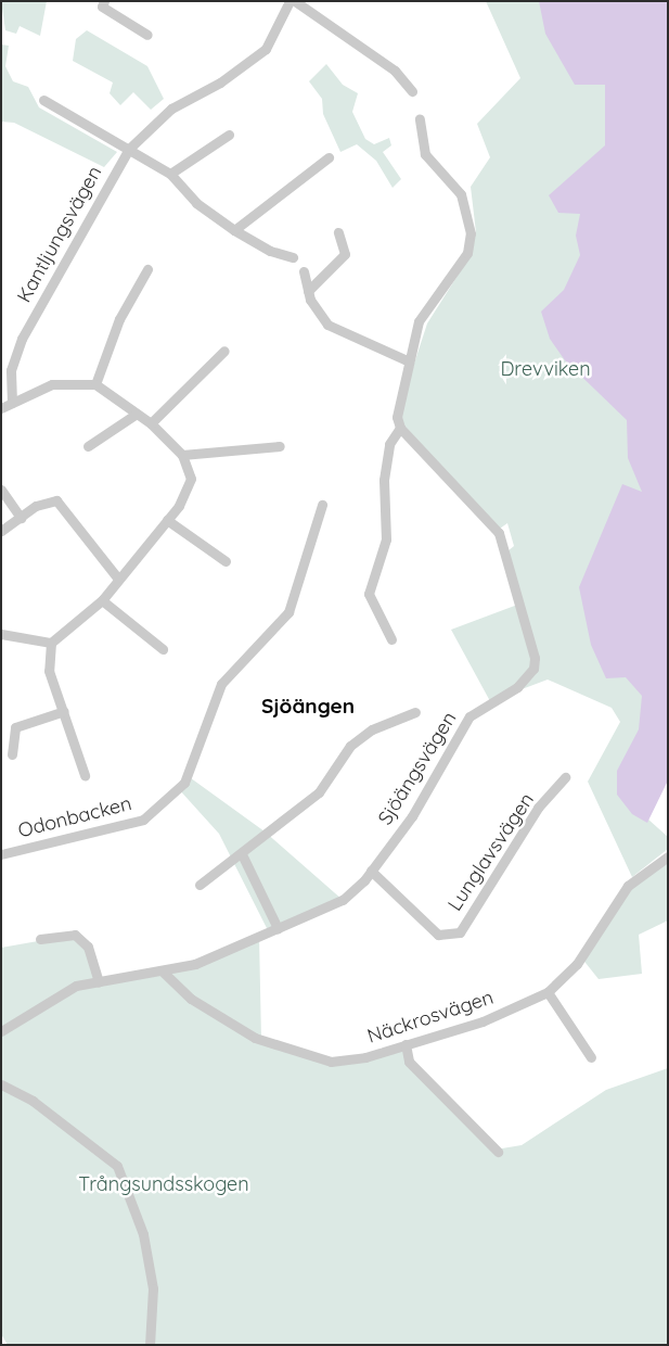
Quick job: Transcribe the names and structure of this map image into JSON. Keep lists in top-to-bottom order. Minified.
{"streets":{"street":["Kantljungsvägen","Sjöängsvägen","Odonbacken","Lunglavsvägen","Näckrosvägen"]},"crossings":[["Sjöängsvägen","Lunglavsvägen"],["Sjöängsvägen","Näckrosvägen"]],"districts":["Sjöängen"],"parks":["Drevviken","Trångsundsskogen"]}
